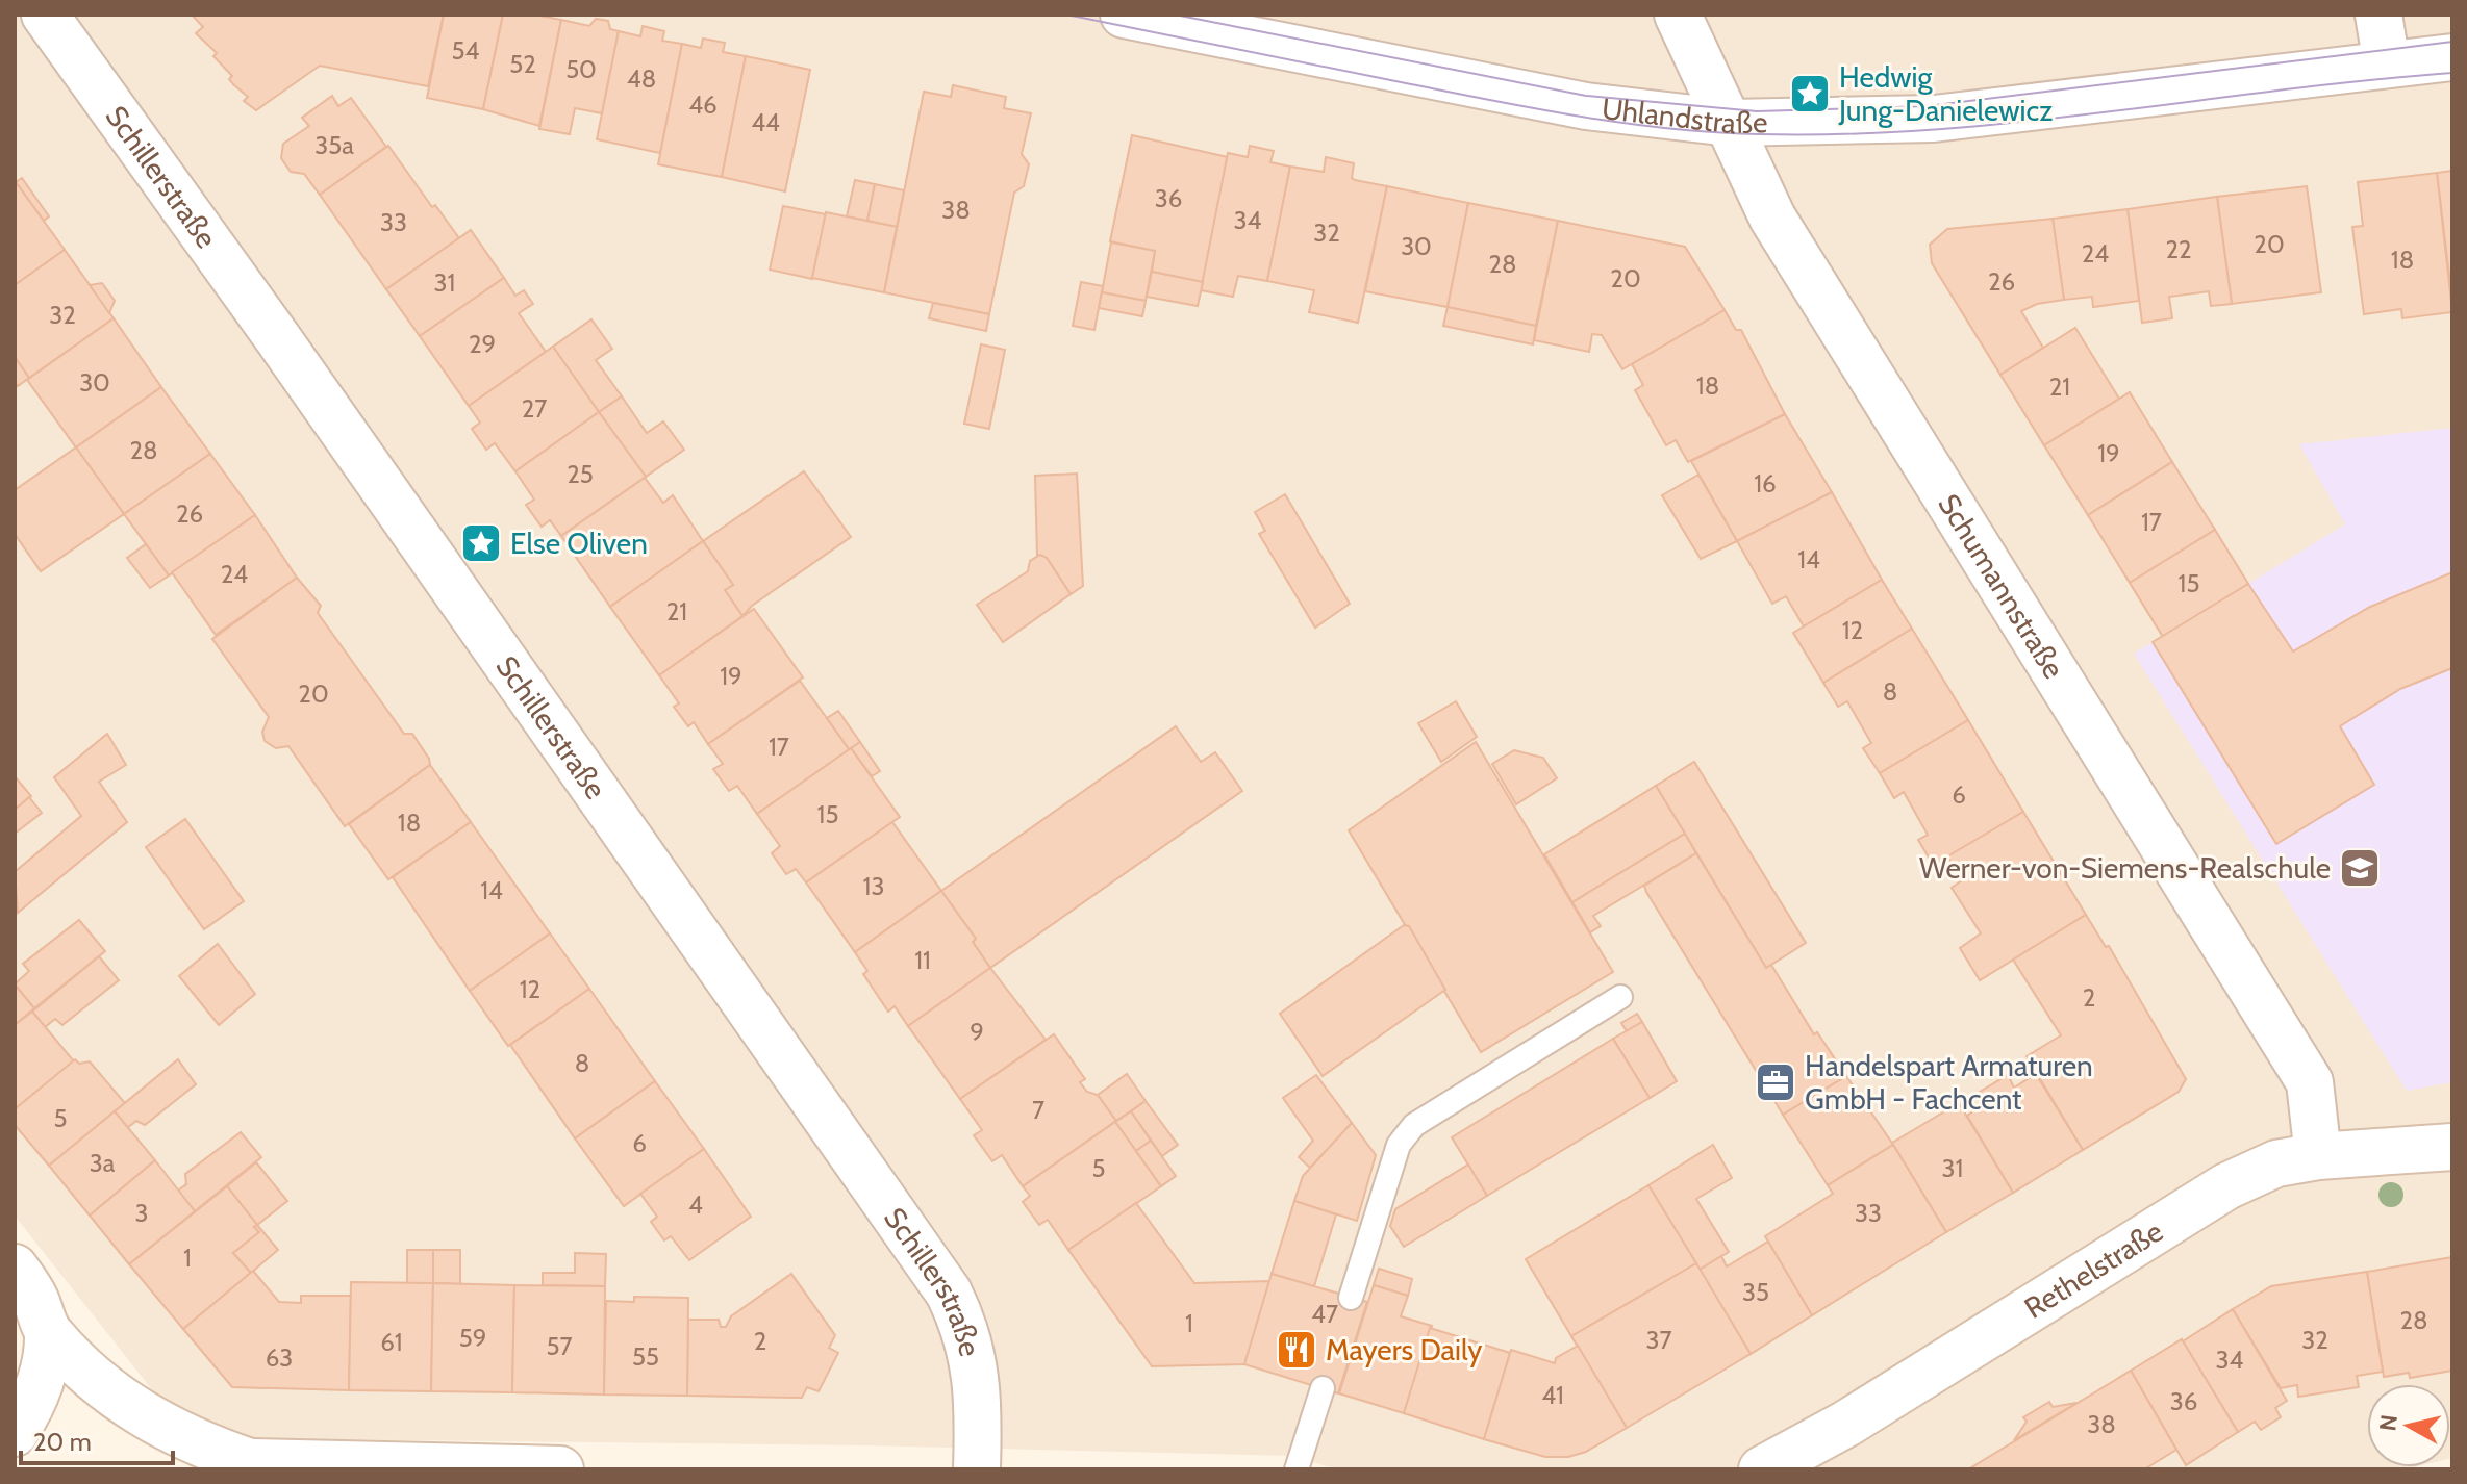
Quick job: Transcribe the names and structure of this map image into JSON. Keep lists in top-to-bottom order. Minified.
{"streets":{"street":["Uhlandstraße","Schillerstraße","Schumannstraße","Rethelstraße"]},"crossings":[["Uhlandstraße","Schumannstraße"],["Schumannstraße","Rethelstraße"]],"places":{"place":["Hedwig Jung-Danielewicz","Else Oliven"],"school or university":["Werner-von-Siemens-Realschule"],"office":["Handelspart Armaturen GmbH - Fachcent"],"restaurant":["Mayers Daily"]},"house_numbers":["54","52","50","48","46","44","35a","36","38","34","33","32","20","30","22","24","18","28","20","26","31","32","29","30","18","21","27","28","19","25","16","26","17","14","24","15","21","12","19","8","20","17","6","15","18","13","14","11","12","2","9","8","7","5","6","3a","5","31","4","3","33","1","35","47","28","1","59","37","32","2","61","57","55","63","34","41","36","38"],"scale_bar":"20 m","north":"left"}
